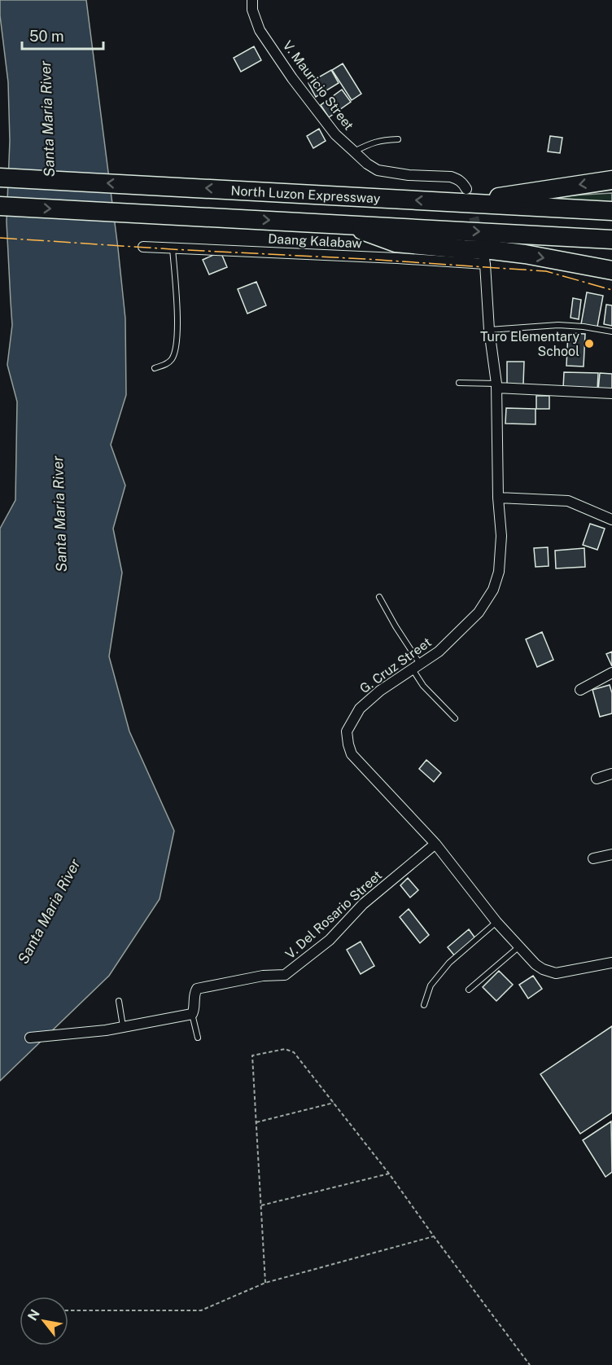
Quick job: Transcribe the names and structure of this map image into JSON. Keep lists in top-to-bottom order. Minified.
{"streets":{"highway":["North Luzon Expressway"],"street":["V. Mauricio Street","Daang Kalabaw","G. Cruz Street","V. Del Rosario Street"]},"crossings":[["V. Mauricio Street","North Luzon Expressway"],["Daang Kalabaw","G. Cruz Street"],["G. Cruz Street","V. Del Rosario Street"]],"water":["Santa Maria River"],"places":["Turo Elementary School"],"scale_bar":"50 m","north":"top left"}
